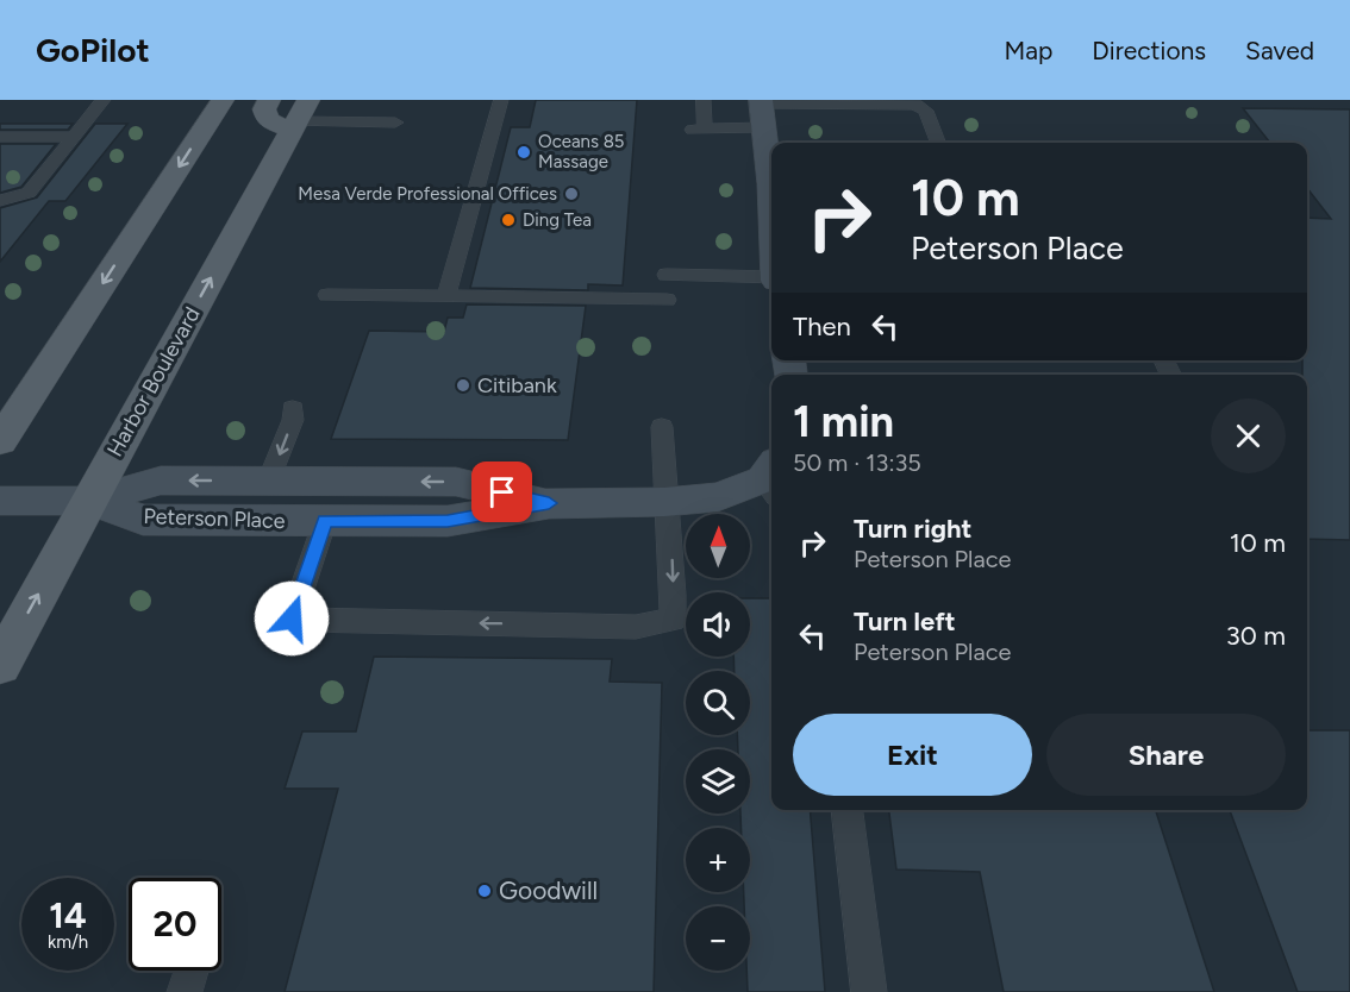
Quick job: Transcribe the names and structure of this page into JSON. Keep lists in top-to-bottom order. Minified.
{"streets":{"main road":["Harbor Boulevard"],"street":["Peterson Place"]},"crossings":[["Harbor Boulevard","Peterson Place"]],"places":["Oceans 85 Massage","Mesa Verde Professional Offices","Ding Tea","Citibank","Goodwill"],"north":"top","page":{"header":"GoPilot","nav":["Map","Directions","Saved"],"turn":["10 m","Peterson Place"],"then":"Then","heading":["1 min","50 m · 13:35"],"list":[{"name":"Turn right","note":"Peterson Place","value":"10 m"},{"name":"Turn left","note":"Peterson Place","value":"30 m"}],"map_buttons":["+","−"],"buttons":["Exit","Share"],"speed":"14 km/h","limit":"20"}}
